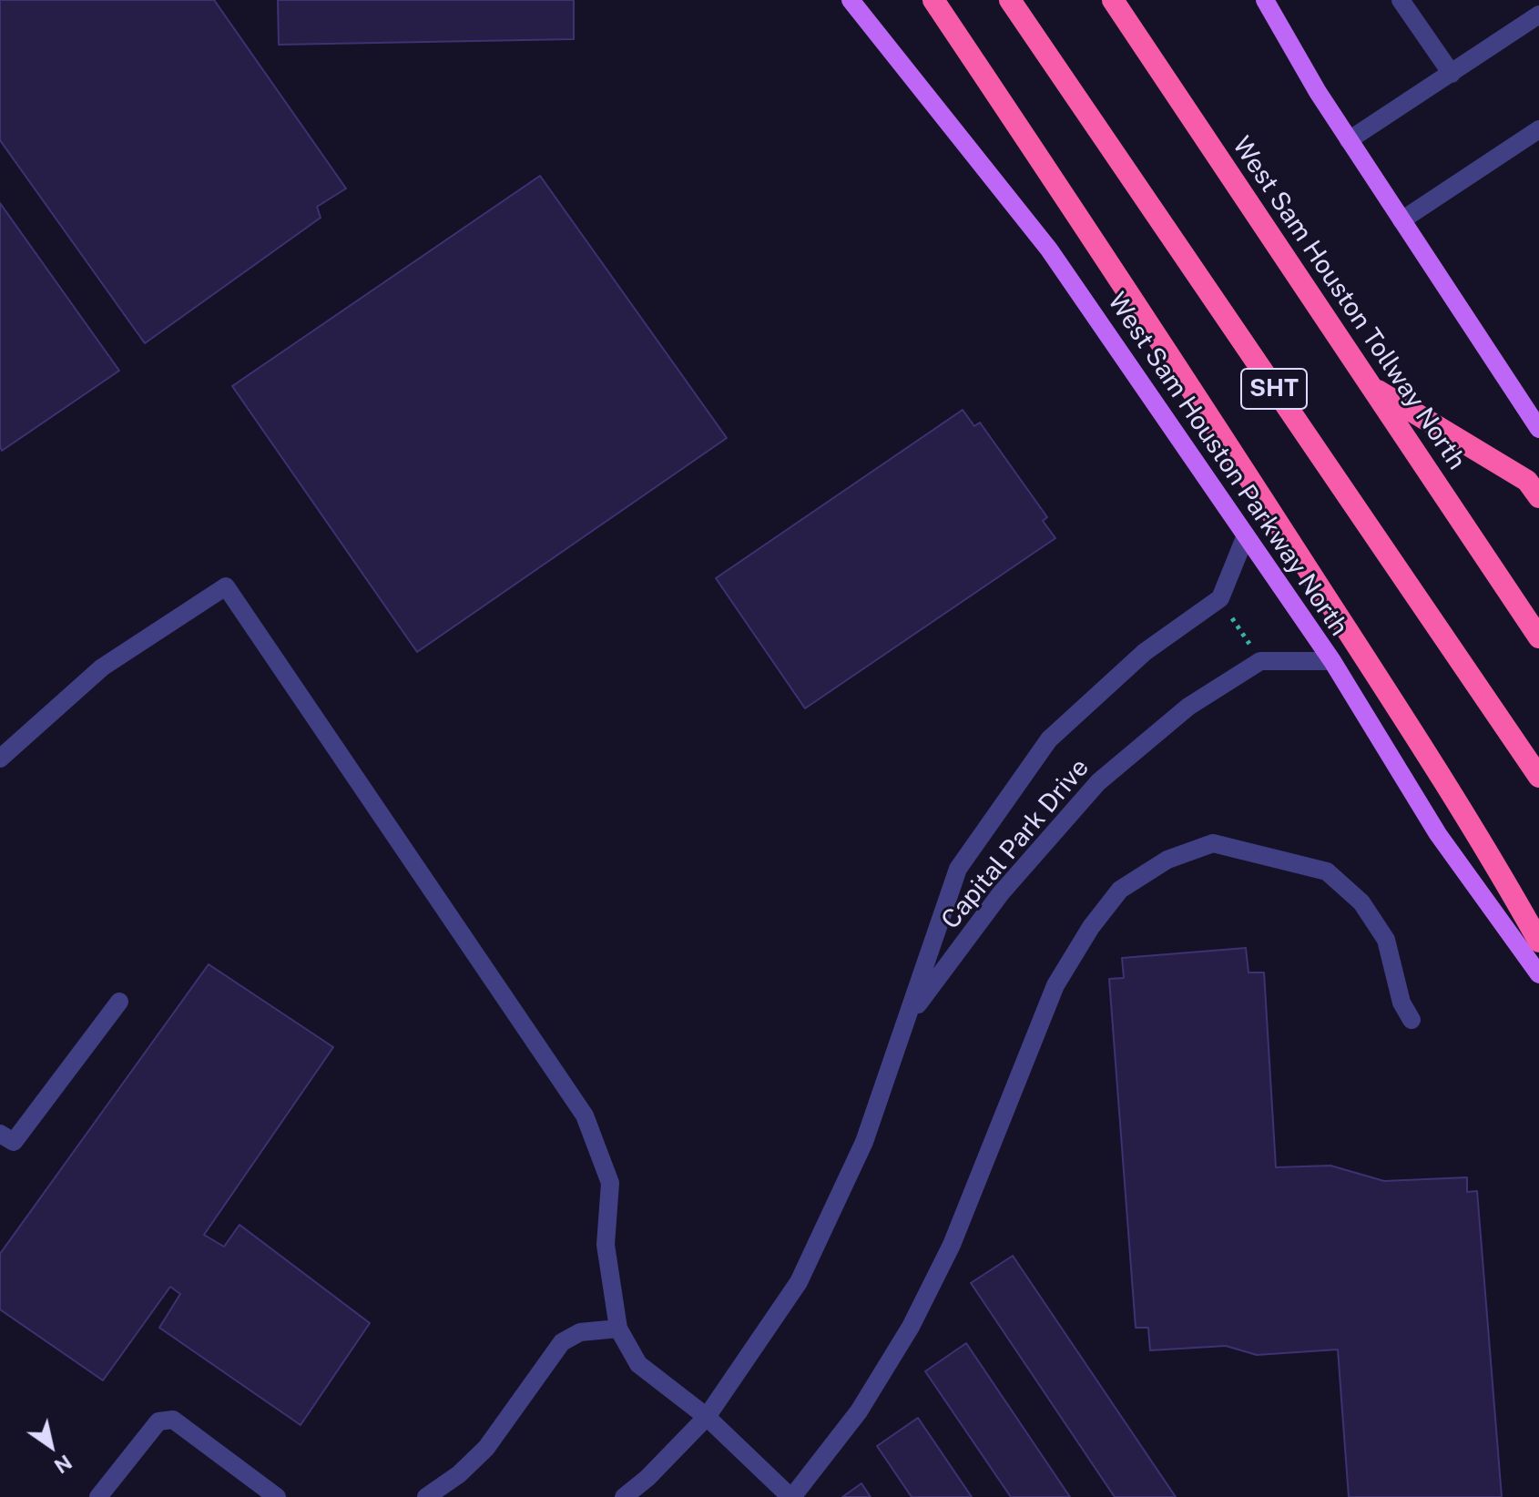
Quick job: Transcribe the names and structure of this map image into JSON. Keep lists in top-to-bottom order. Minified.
{"streets":{"highway":["West Sam Houston Tollway North","SHT"],"main road":["West Sam Houston Parkway North"],"street":["Capital Park Drive"]},"crossings":[["West Sam Houston Parkway North","Capital Park Drive"]],"north":"bottom right"}
